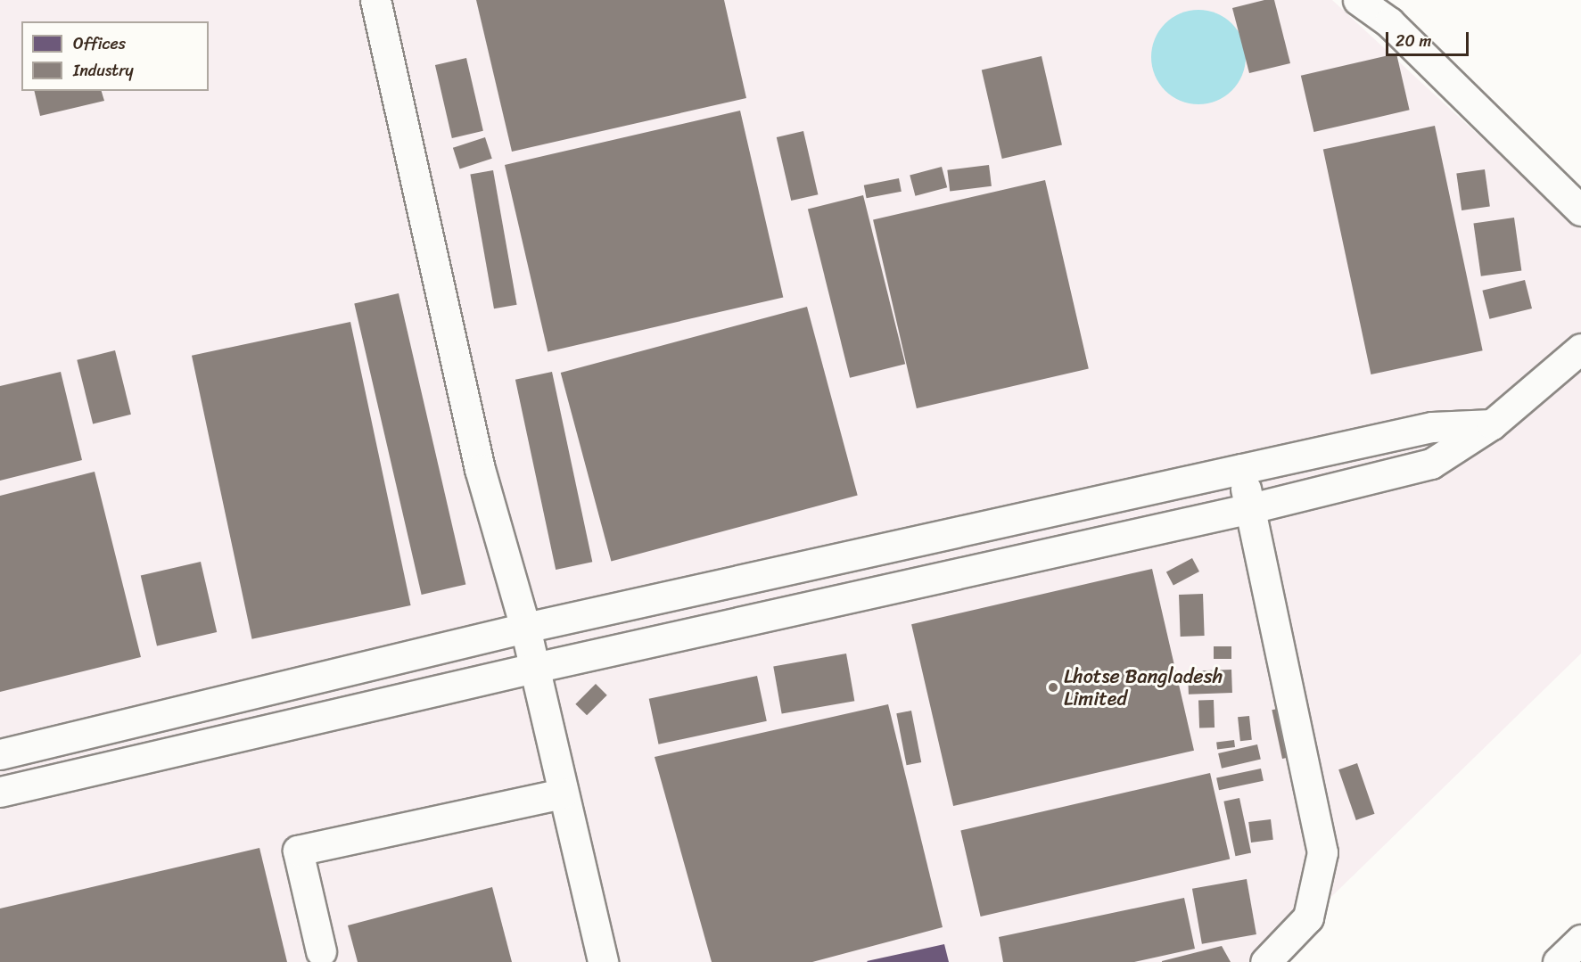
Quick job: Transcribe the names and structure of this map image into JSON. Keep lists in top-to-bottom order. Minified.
{"places":["Lhotse Bangladesh Limited"],"legend":["Offices","Industry"],"scale_bar":"20 m"}
